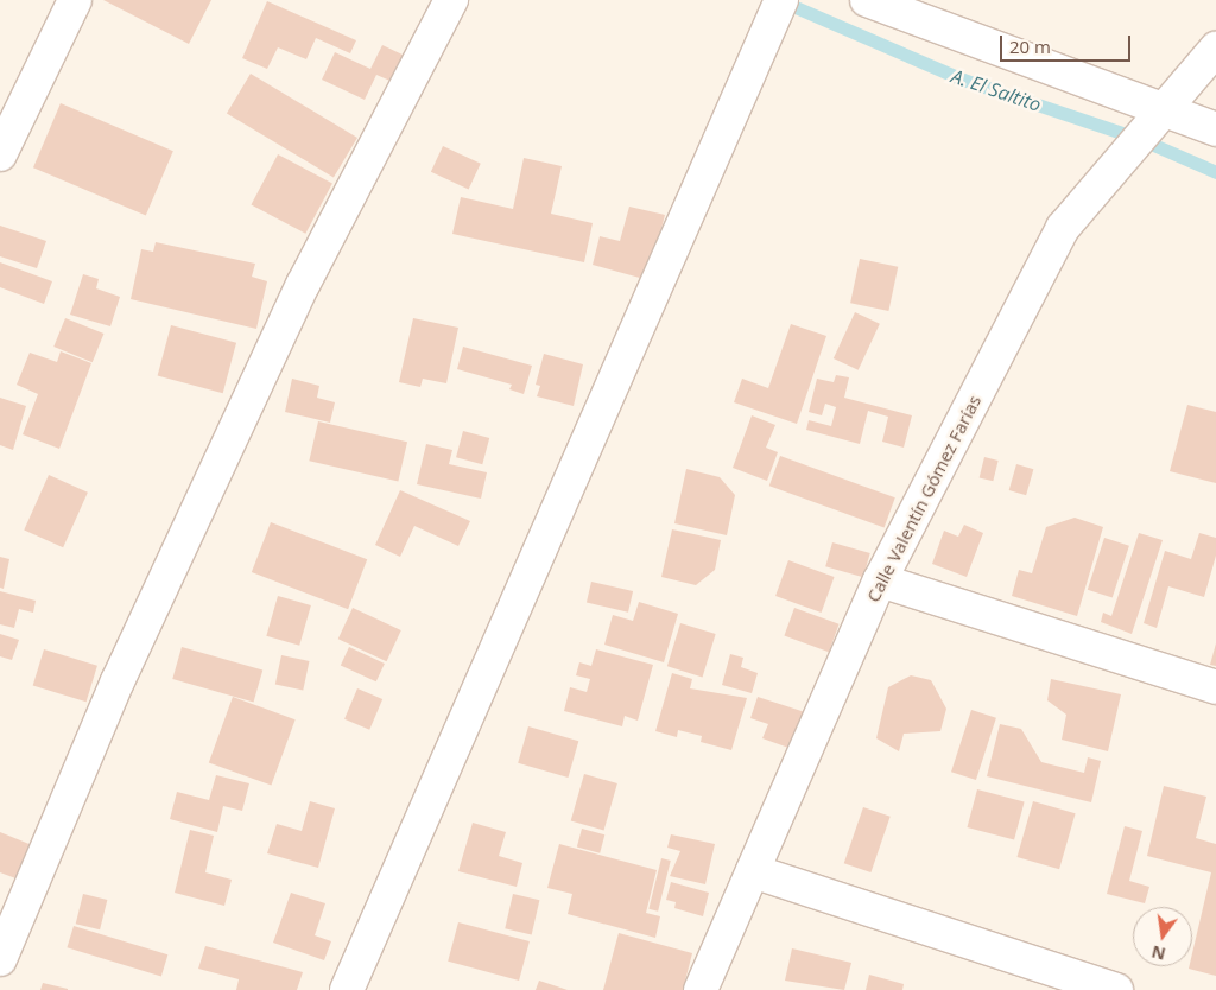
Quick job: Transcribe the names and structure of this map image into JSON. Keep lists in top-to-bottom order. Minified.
{"streets":{"street":["Calle Valentín Gómez Farías"]},"water":["A. El Saltito"],"scale_bar":"20 m","north":"bottom"}
